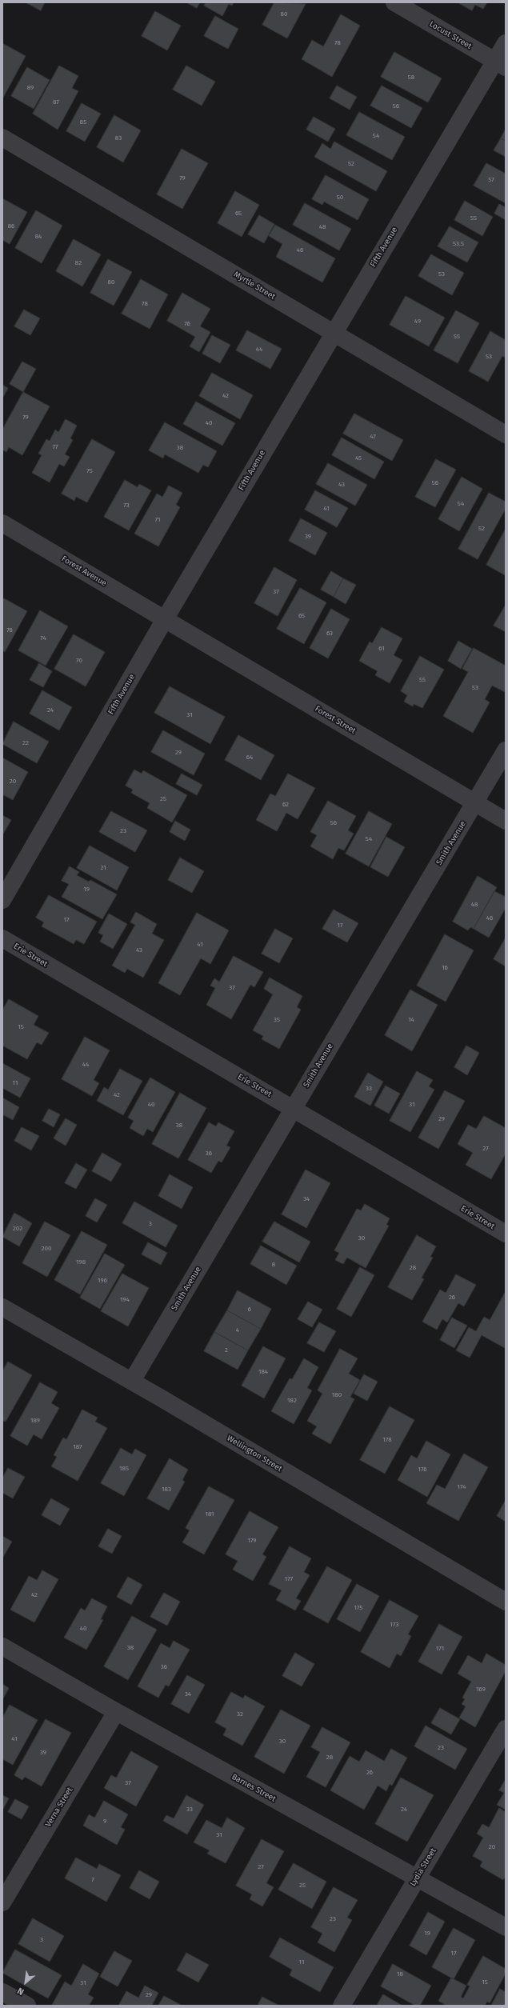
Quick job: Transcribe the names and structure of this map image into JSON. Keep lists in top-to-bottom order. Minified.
{"streets":{"street":["Locust Street","Fifth Avenue","Myrtle Street","Forest Avenue","Forest Street","Smith Avenue","Erie Street","Wellington Street","Barnes Street","Verna Street","Lydia Street"]},"crossings":[["Locust Street","Fifth Avenue"],["Fifth Avenue","Myrtle Street"],["Fifth Avenue","Forest Avenue"],["Fifth Avenue","Forest Street"],["Forest Avenue","Forest Street"],["Forest Street","Smith Avenue"],["Smith Avenue","Erie Street"],["Smith Avenue","Wellington Street"],["Barnes Street","Verna Street"],["Barnes Street","Lydia Street"]],"house_numbers":["80","78","58","89","87","56","85","54","83","52","79","57","50","65","55","86","48","84","53.5","46","82","53","80","78","49","76","55","44","53","42","79","40","47","77","38","45","75","56","43","54","73","41","71","52","39","37","65","76","63","74","61","70","55","53","24","31","22","29","64","20","25","62","56","23","54","21","19","48","46","17","17","41","43","16","37","35","14","15","44","11","33","42","40","31","29","38","27","36","34","3","202","30","200","198","8","28","196","26","194","6","4","2","184","180","182","189","178","187","185","176","174","183","181","179","177","42","175","173","40","38","171","36","169","34","32","41","30","23","39","28","26","37","33","24","9","31","20","27","7","25","23","19","3","17","11","18","15","31","29"],"north":"bottom left"}
